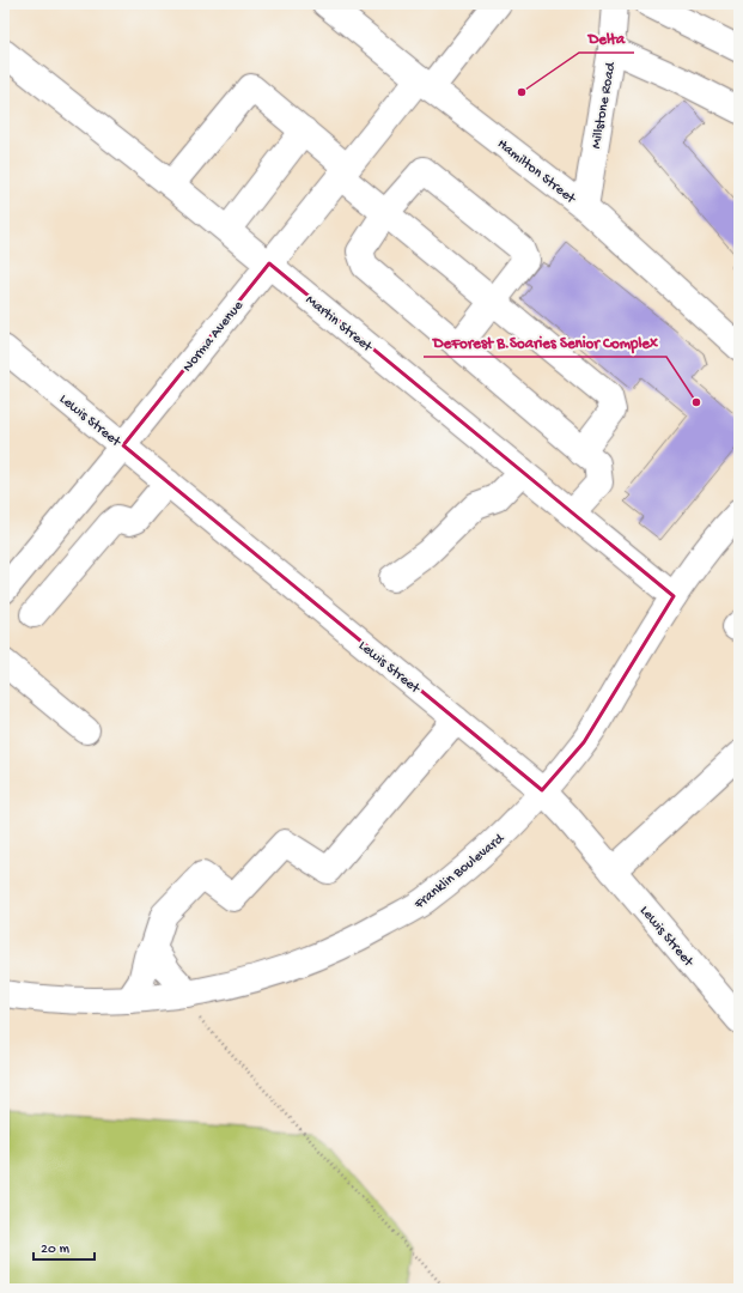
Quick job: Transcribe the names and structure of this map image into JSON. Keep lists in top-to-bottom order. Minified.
{"streets":{"street":["Millstone Road","Hamilton Street","Martin Street","Norma Avenue","Lewis Street","Franklin Boulevard"]},"crossings":[["Millstone Road","Hamilton Street"],["Hamilton Street","Norma Avenue"],["Martin Street","Norma Avenue"],["Martin Street","Franklin Boulevard"],["Norma Avenue","Lewis Street"],["Lewis Street","Franklin Boulevard"]],"places":["Delta","DeForest B.Soaries Senior Complex"],"scale_bar":"20 m"}
